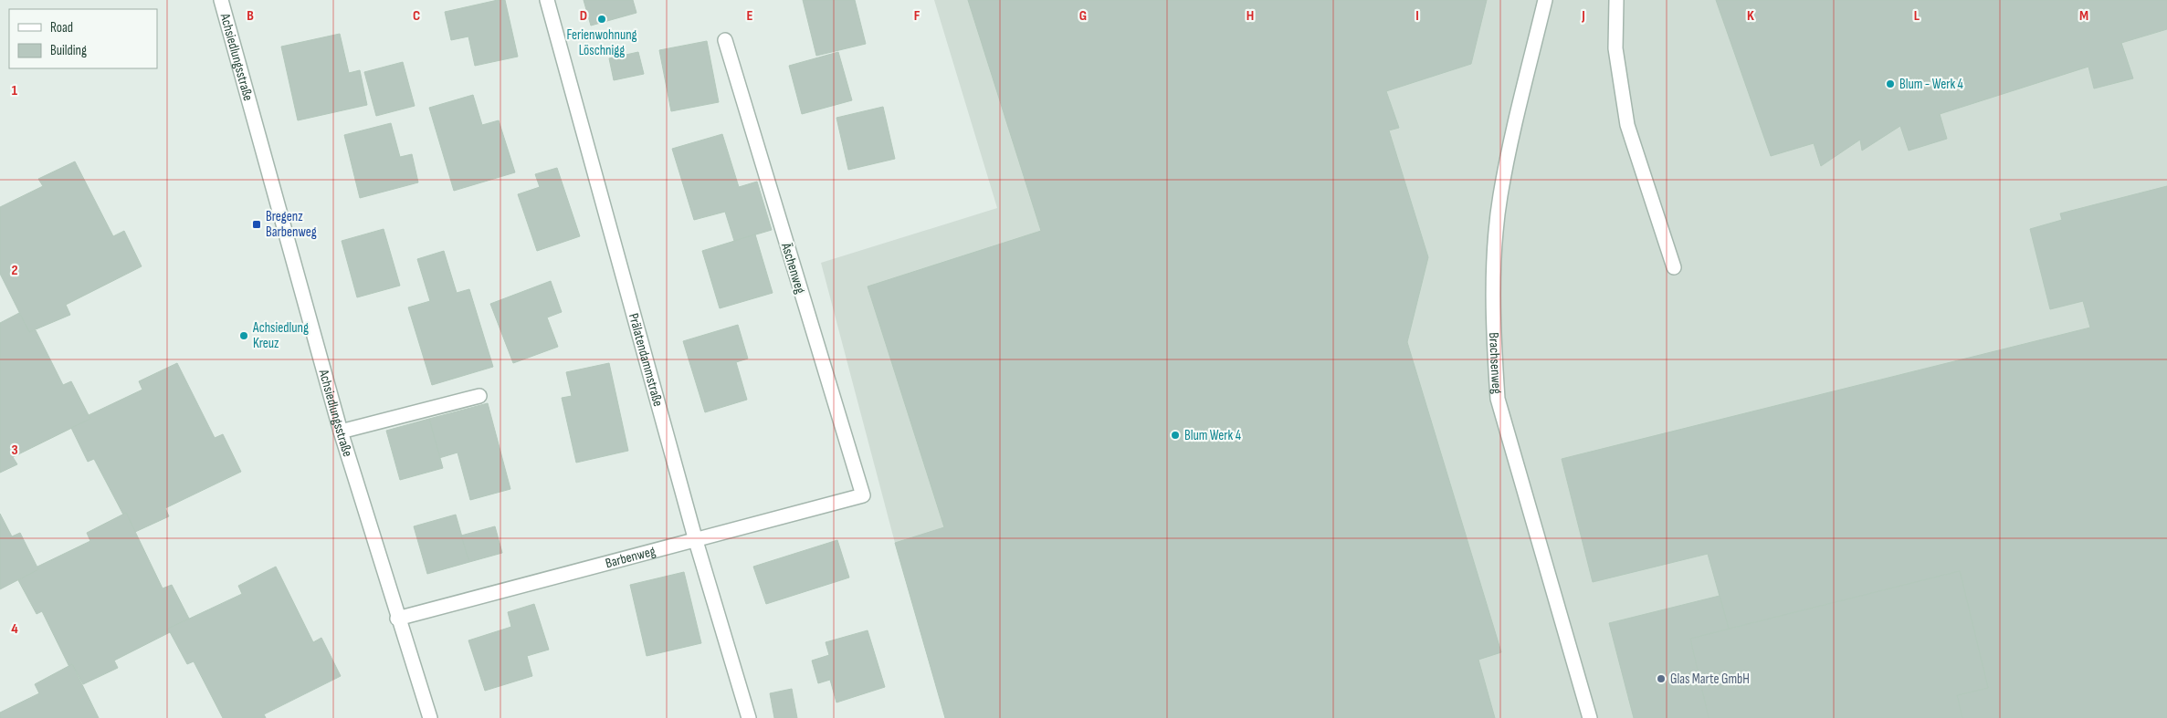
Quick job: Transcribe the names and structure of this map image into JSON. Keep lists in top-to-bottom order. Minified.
{"streets":{"street":["Achsiedlungsstraße","Äschenweg","Prälatendammstraße","Brachsenweg","Barbenweg"]},"crossings":[["Achsiedlungsstraße","Barbenweg"],["Äschenweg","Barbenweg"],["Prälatendammstraße","Barbenweg"]],"places":{"other":["Ferienwohnung Löschnigg","Blum - Werk 4","Achsiedlung Kreuz","Blum Werk 4","Glas Marte GmbH"],"transit":["Bregenz Barbenweg"]},"legend":["Road","Building"],"grid":{"columns":["B","C","D","E","F","G","H","I","J","K","L","M"],"rows":["1","2","3","4"]}}
